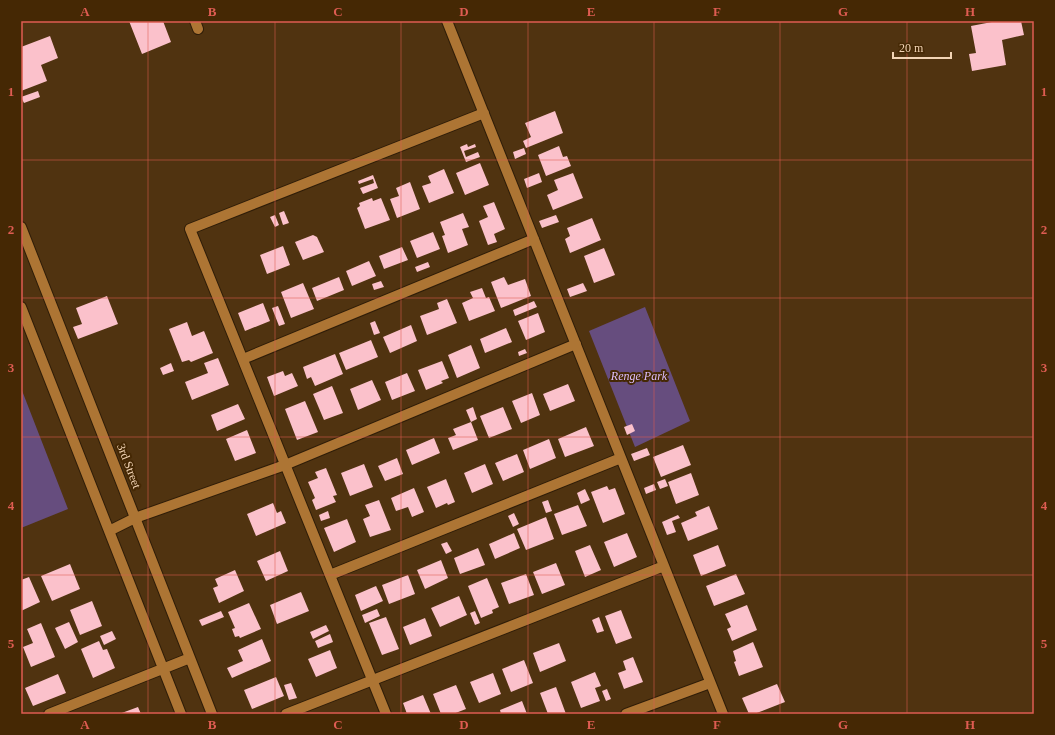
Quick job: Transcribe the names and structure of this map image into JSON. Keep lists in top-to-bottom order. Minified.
{"streets":{"street":["3rd Street"]},"parks":["Renge Park"],"scale_bar":"20 m","grid":{"columns":["A","B","C","D","E","F","G","H"],"rows":["1","2","3","4","5"]}}
